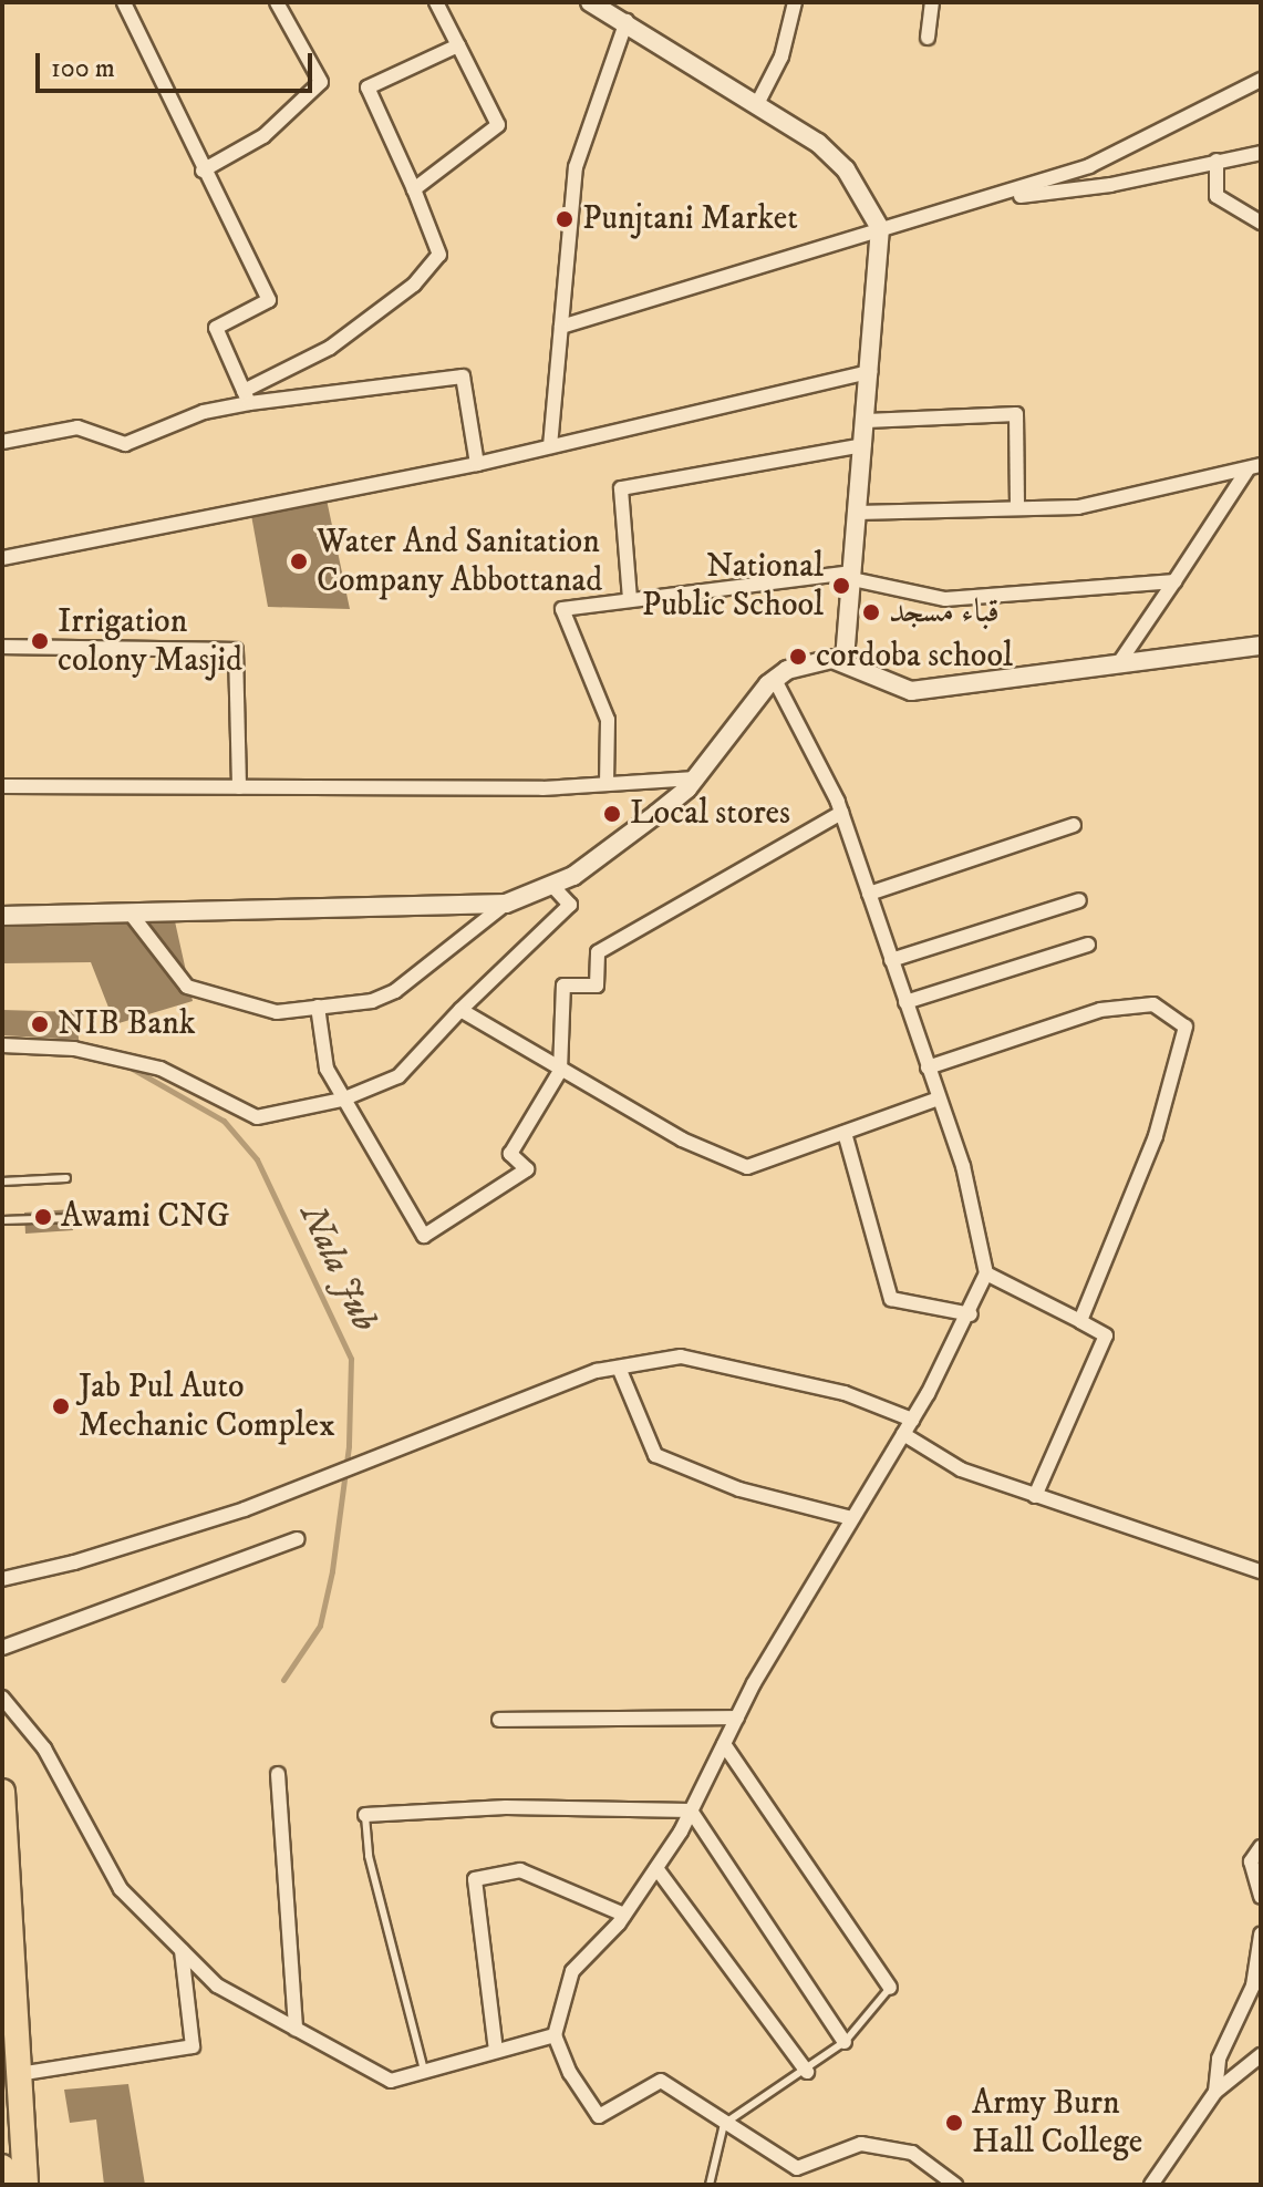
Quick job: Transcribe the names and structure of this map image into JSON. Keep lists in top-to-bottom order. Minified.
{"water":["Nala Jub"],"places":["Punjtani Market","Water And Sanitation Company Abbottanad","National Public School","قباء مسجد","Irrigation colony Masjid","cordoba school","Local stores","NIB Bank","Awami CNG","Jab Pul Auto Mechanic Complex","Army Burn Hall College"],"scale_bar":"100 m"}
